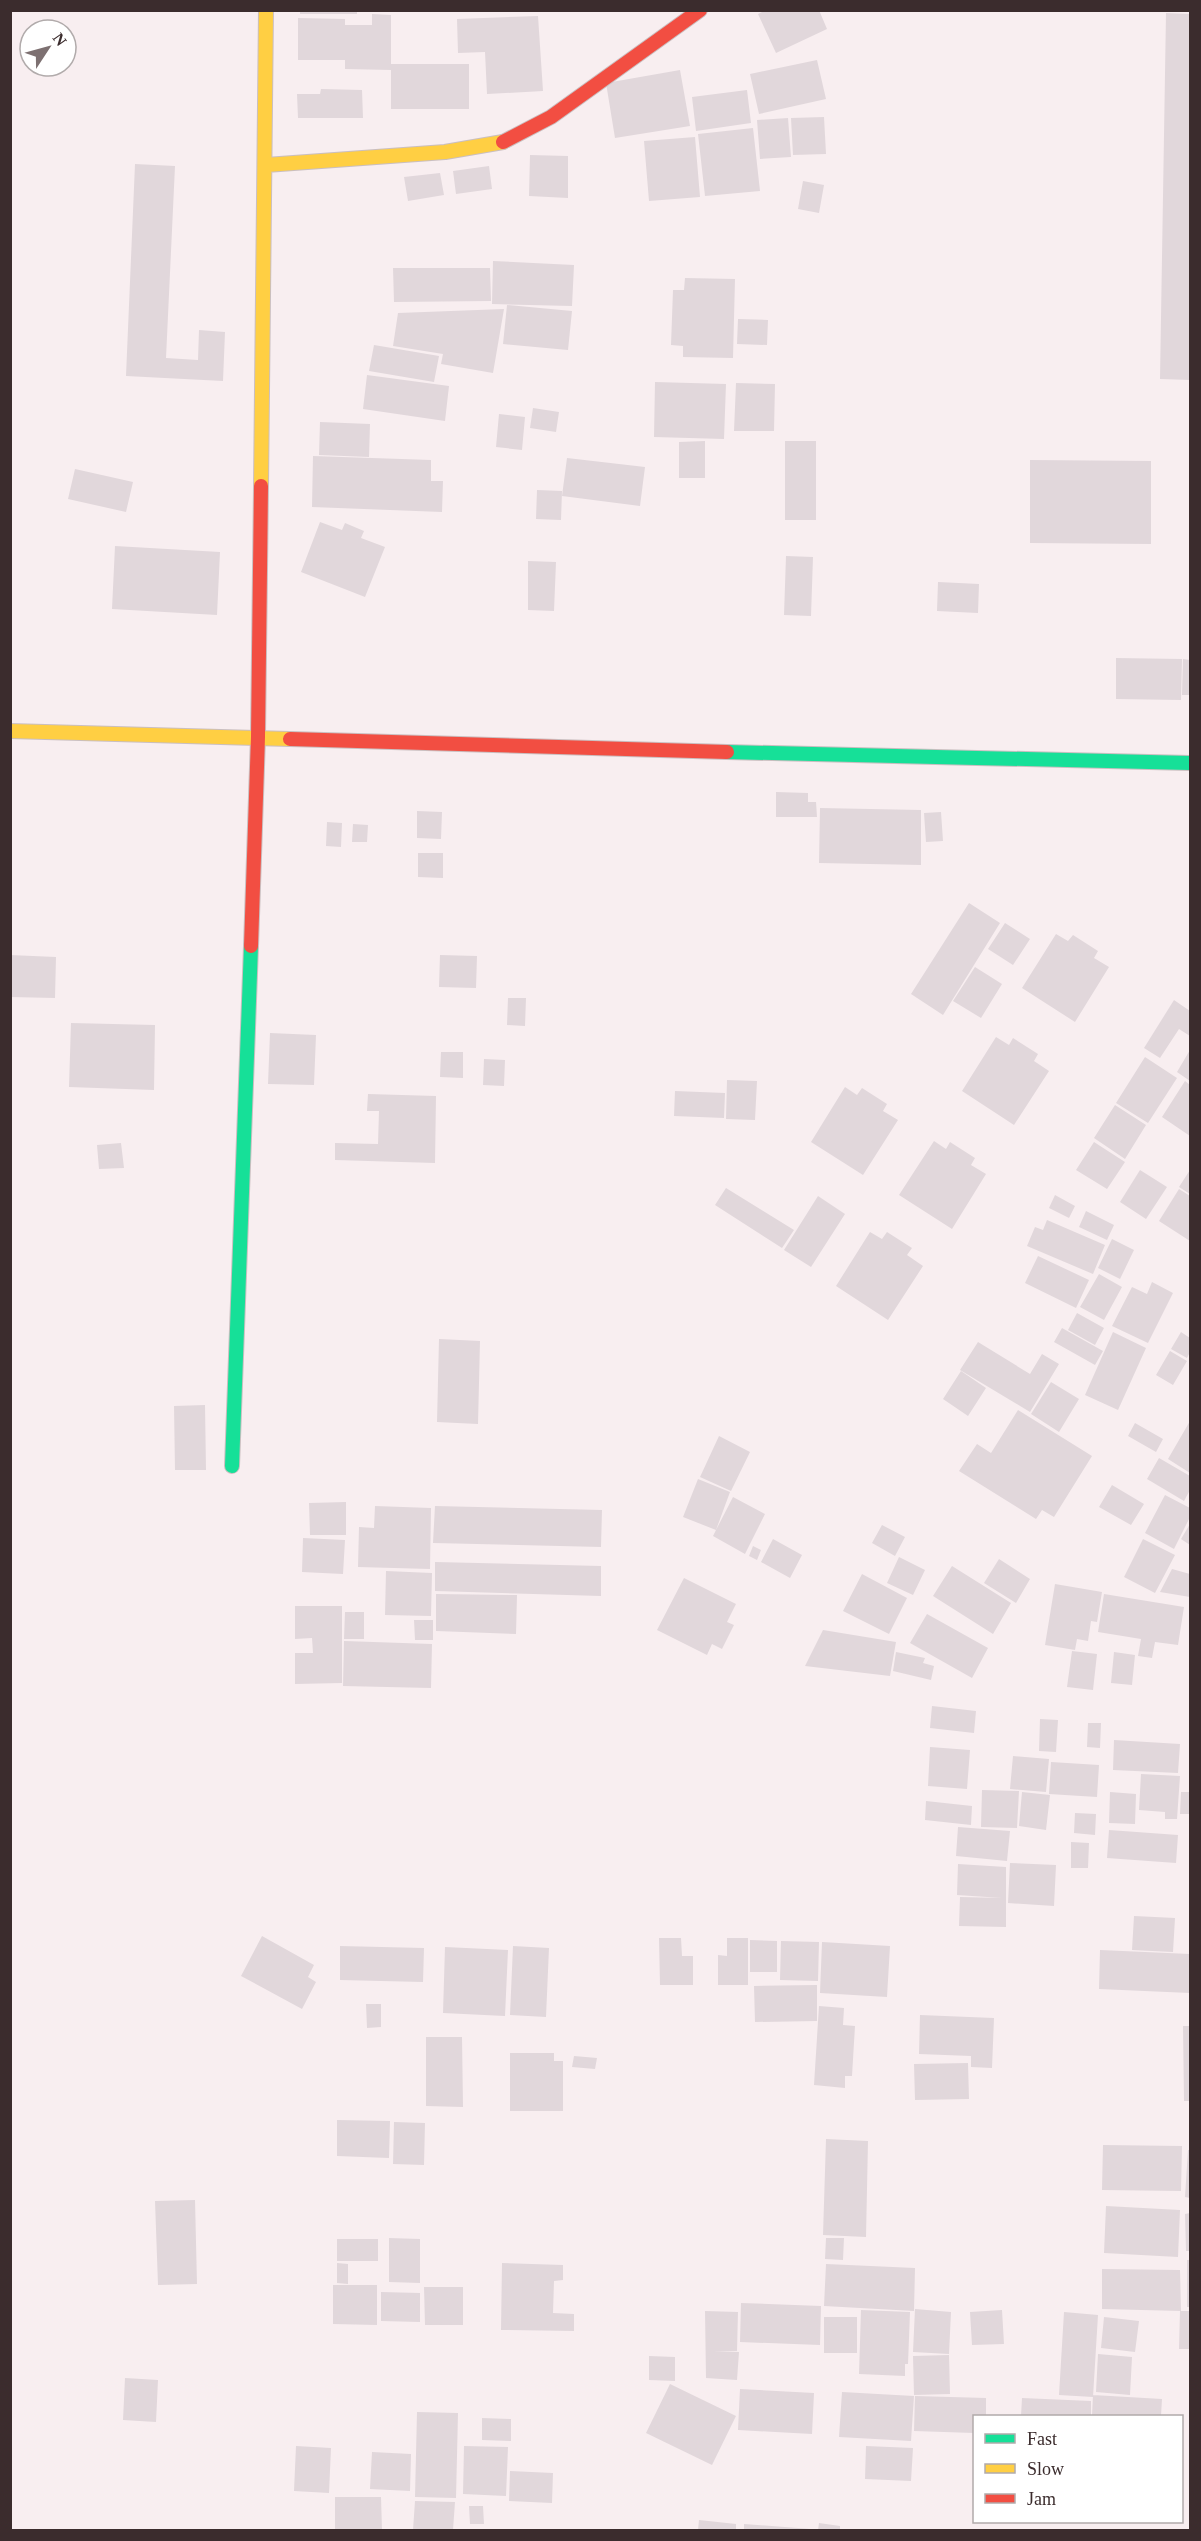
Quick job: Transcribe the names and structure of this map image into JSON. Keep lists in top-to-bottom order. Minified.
{"legend":["Fast","Slow","Jam"],"north":"top right"}
